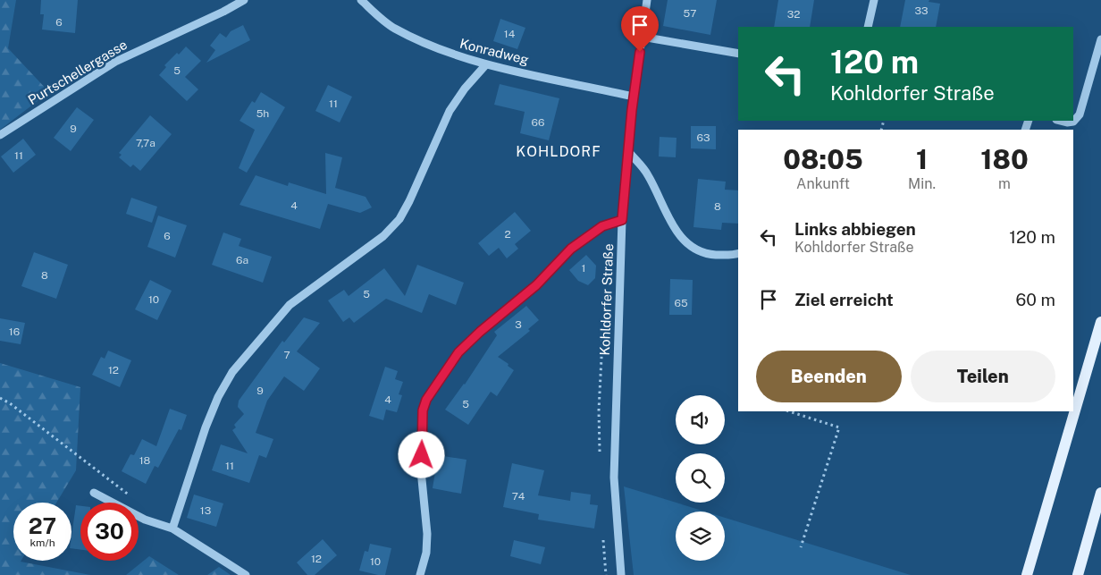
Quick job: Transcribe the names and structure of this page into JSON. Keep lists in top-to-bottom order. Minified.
{"streets":{"street":["Konradweg","Purtschellergasse","Kohldorfer Straße"]},"crossings":[["Konradweg","Kohldorfer Straße"]],"districts":["KOHLDORF"],"house_numbers":["33","57","32","6","14","5","11","5h","66","9","63","7,7a","11","4","8","2","6","6a","1","8","5","10","65","3","16","7","12","9","4","5","18","11","74","13","12","10"],"page":{"turn":["120 m","Kohldorfer Straße"],"eta":["08:05","Ankunft","1","Min.","180","m"],"list":[{"name":"Links abbiegen","note":"Kohldorfer Straße","value":"120 m"},{"name":"Ziel erreicht","value":"60 m"}],"buttons":["Beenden","Teilen"],"speed":"27 km/h","limit":"30"}}
